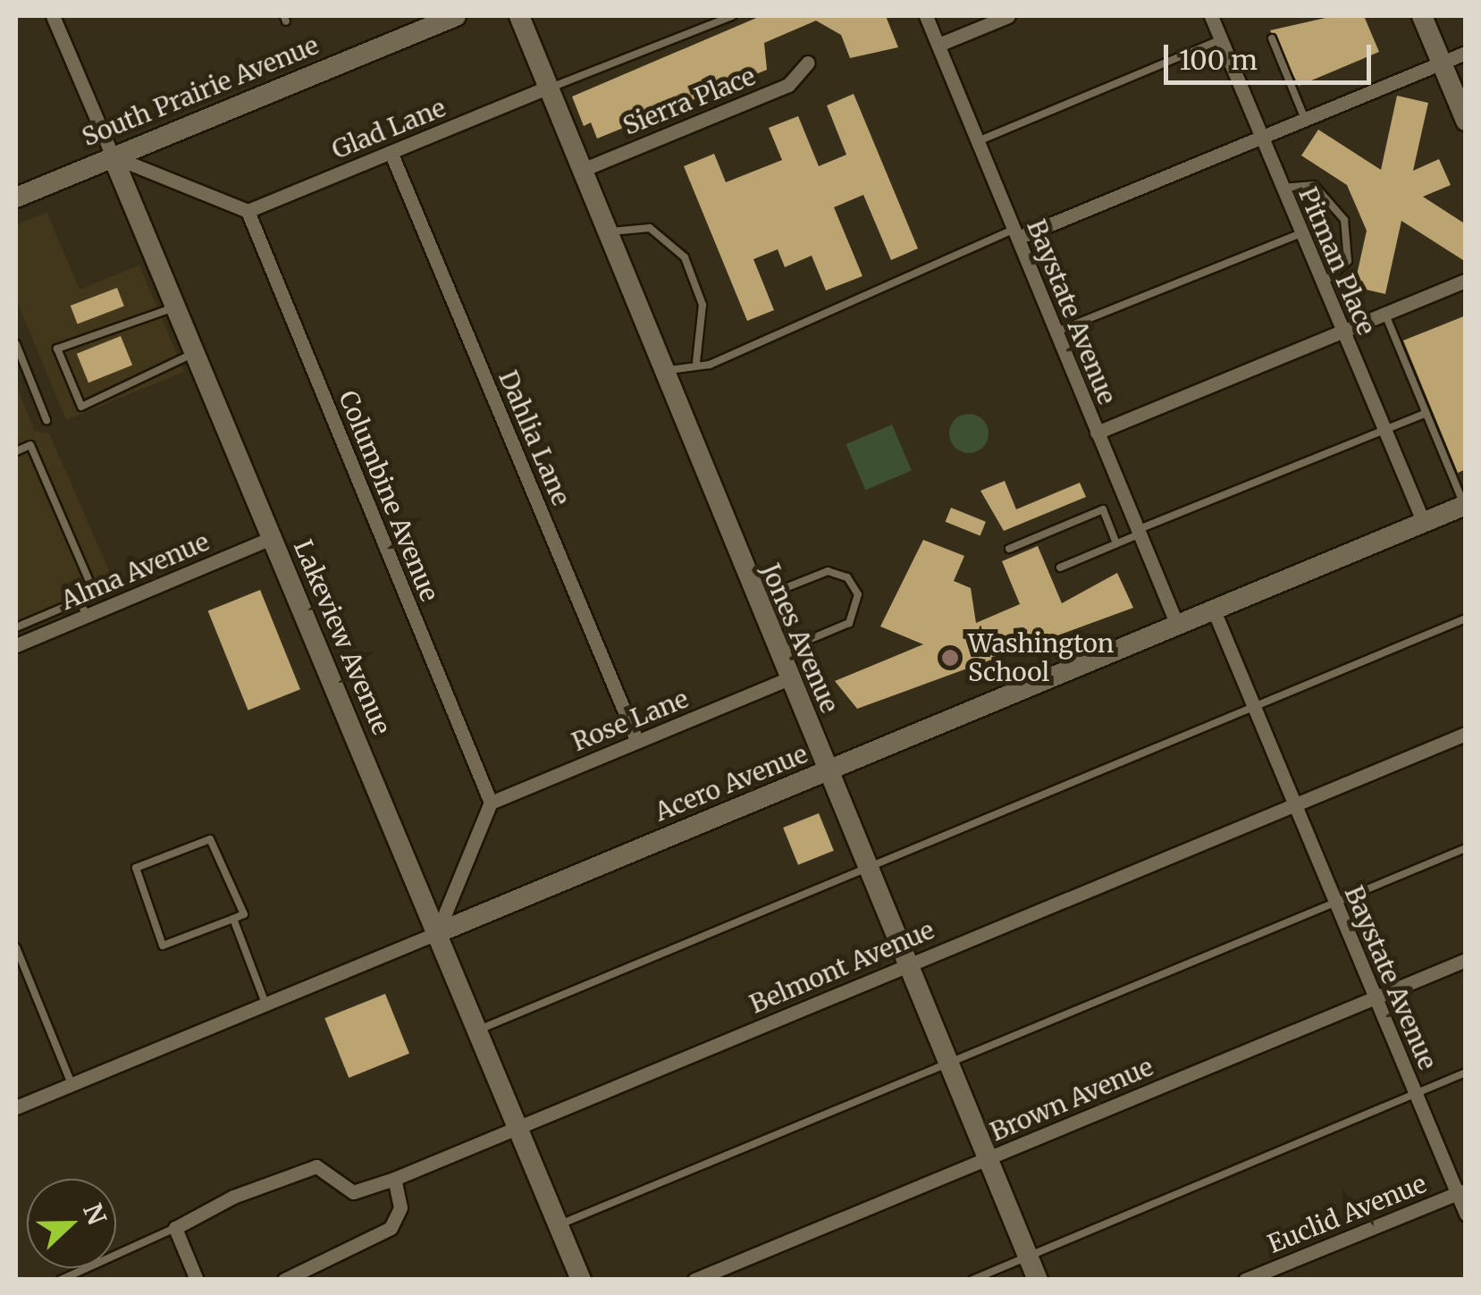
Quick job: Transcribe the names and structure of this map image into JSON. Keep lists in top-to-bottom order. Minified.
{"streets":{"street":["South Prairie Avenue","Sierra Place","Glad Lane","Pitman Place","Baystate Avenue","Dahlia Lane","Columbine Avenue","Alma Avenue","Lakeview Avenue","Jones Avenue","Rose Lane","Acero Avenue","Belmont Avenue","Brown Avenue","Euclid Avenue"]},"crossings":[["South Prairie Avenue","Lakeview Avenue"],["Sierra Place","Jones Avenue"],["Glad Lane","Dahlia Lane"],["Glad Lane","Columbine Avenue"],["Glad Lane","Jones Avenue"],["Pitman Place","Acero Avenue"],["Baystate Avenue","Acero Avenue"],["Baystate Avenue","Belmont Avenue"],["Baystate Avenue","Brown Avenue"],["Baystate Avenue","Euclid Avenue"],["Dahlia Lane","Rose Lane"],["Columbine Avenue","Rose Lane"],["Alma Avenue","Lakeview Avenue"],["Lakeview Avenue","Acero Avenue"],["Lakeview Avenue","Belmont Avenue"],["Jones Avenue","Rose Lane"],["Jones Avenue","Acero Avenue"],["Jones Avenue","Belmont Avenue"],["Jones Avenue","Brown Avenue"]],"places":["Washington School"],"scale_bar":"100 m","north":"right"}
